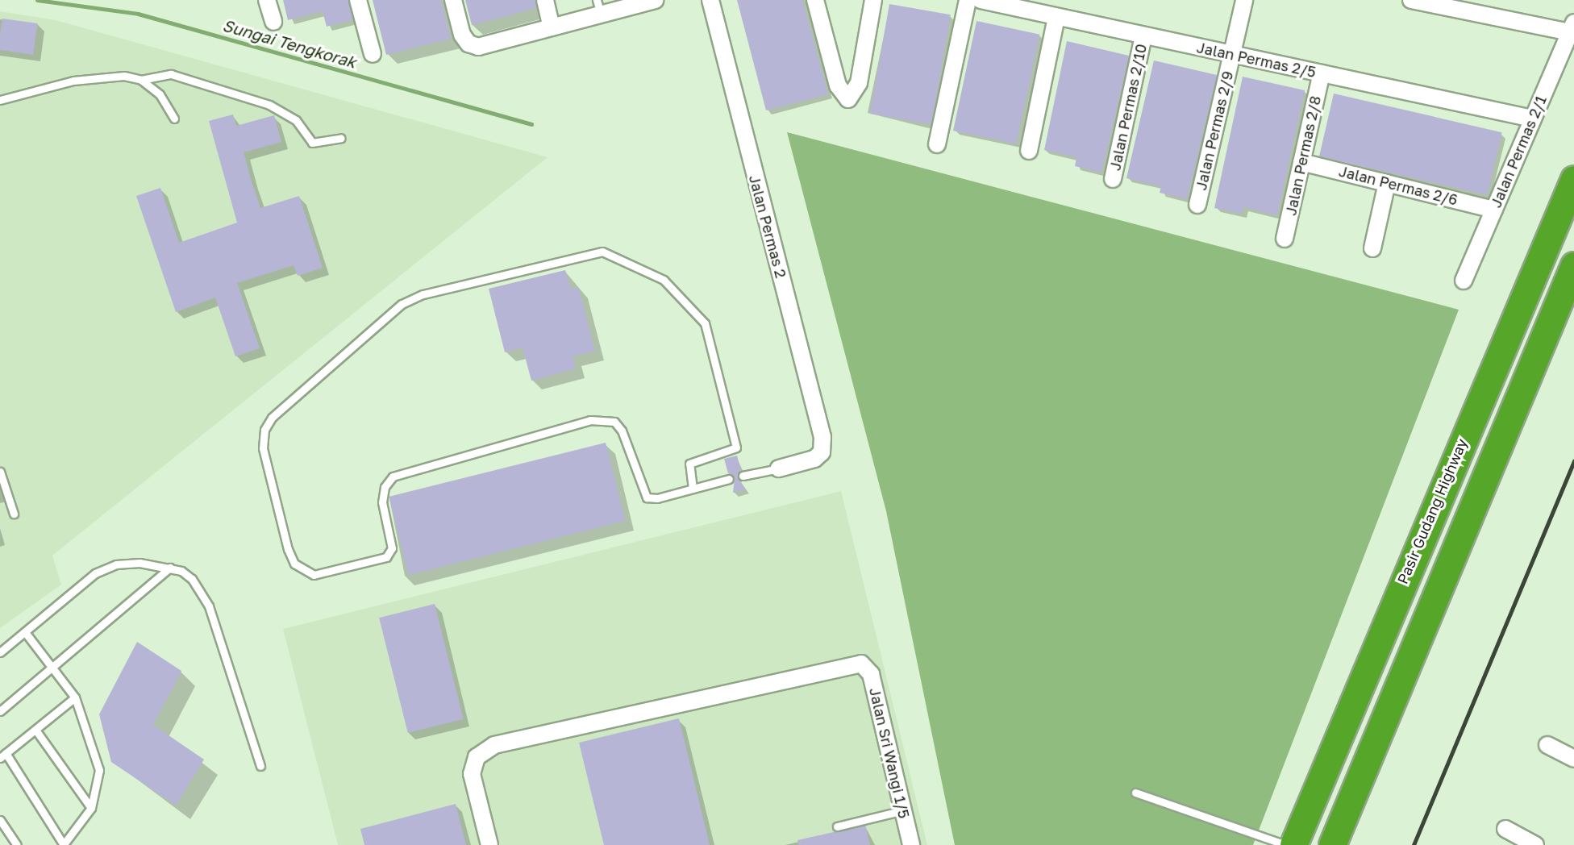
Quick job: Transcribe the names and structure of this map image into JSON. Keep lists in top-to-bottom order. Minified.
{"streets":{"highway":["Pasir Gudang Highway"],"street":["Jalan Permas 2/5","Jalan Permas 2/10","Jalan Permas 2/9","Jalan Permas 2/1","Jalan Permas 2/8","Jalan Permas 2/6","Jalan Permas 2","Jalan Sri Wangi 1/5"]},"crossings":[["Jalan Permas 2/5","Jalan Permas 2/10"],["Jalan Permas 2/5","Jalan Permas 2/9"],["Jalan Permas 2/5","Jalan Permas 2/1"],["Jalan Permas 2/5","Jalan Permas 2/8"],["Jalan Permas 2/1","Jalan Permas 2/6"],["Jalan Permas 2/8","Jalan Permas 2/6"]],"water":["Sungai Tengkorak"]}
